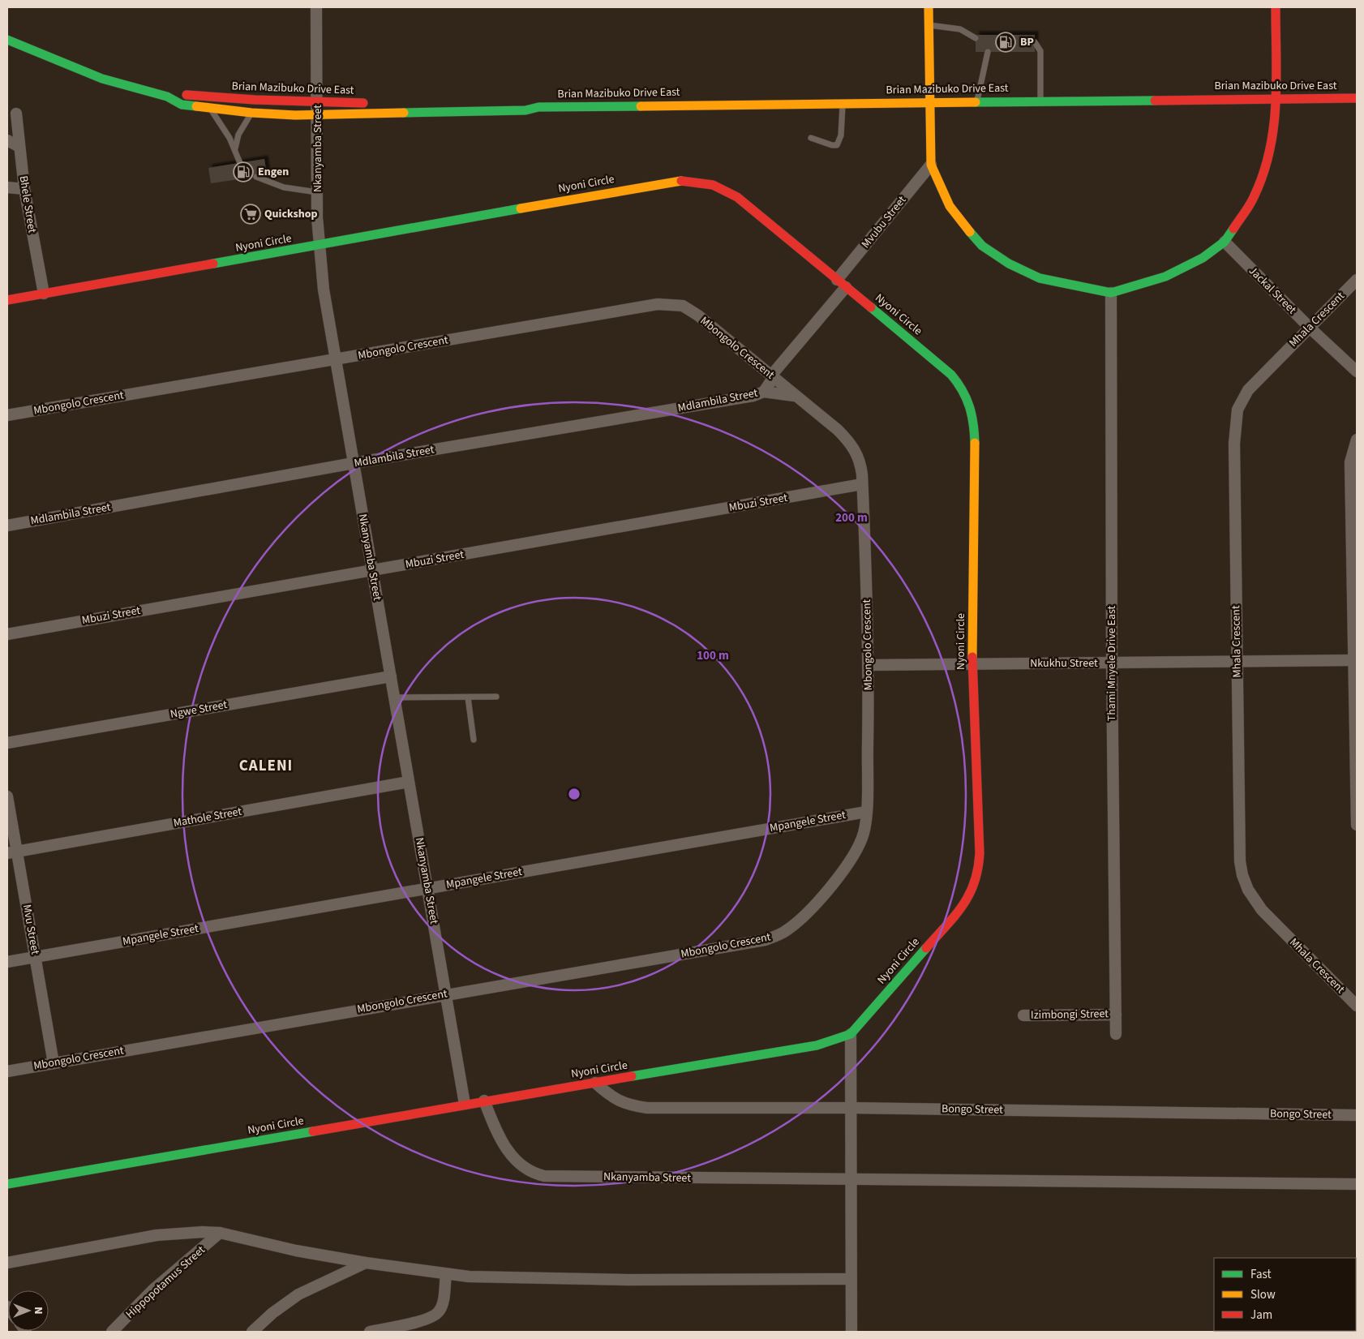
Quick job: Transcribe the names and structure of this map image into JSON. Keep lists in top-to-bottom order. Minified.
{"streets":{"street":["Brian Mazibuko Drive East","Nkanyamba Street","Nyoni Circle","Bhele Street","Mvubu Street","Jackal Street","Mhala Crescent","Mbongolo Crescent","Mdlambila Street","Mbuzi Street","Nkukhu Street","Thami Mnyele Drive East","Ngwe Street","Mathole Street","Mpangele Street","Mvu Street","Izimbongi Street","Bongo Street","Hippopotamus Street"]},"crossings":[["Brian Mazibuko Drive East","Nkanyamba Street"],["Nkanyamba Street","Nyoni Circle"],["Nkanyamba Street","Mbongolo Crescent"],["Nkanyamba Street","Mdlambila Street"],["Nkanyamba Street","Mbuzi Street"],["Nkanyamba Street","Ngwe Street"],["Nkanyamba Street","Mathole Street"],["Nkanyamba Street","Mpangele Street"],["Nyoni Circle","Bhele Street"],["Nyoni Circle","Mvubu Street"],["Nyoni Circle","Nkukhu Street"],["Nyoni Circle","Bongo Street"],["Mvubu Street","Mbongolo Crescent"],["Mvubu Street","Mdlambila Street"],["Jackal Street","Mhala Crescent"],["Mhala Crescent","Nkukhu Street"],["Mbongolo Crescent","Mdlambila Street"],["Mbongolo Crescent","Mbuzi Street"],["Mbongolo Crescent","Nkukhu Street"],["Mbongolo Crescent","Mpangele Street"],["Mbongolo Crescent","Mvu Street"],["Nkukhu Street","Thami Mnyele Drive East"],["Thami Mnyele Drive East","Izimbongi Street"],["Mathole Street","Mvu Street"],["Mpangele Street","Mvu Street"]],"districts":["CALENI"],"places":{"fuel station":["BP","Engen"],"supermarket":["Quickshop"]},"legend":["Fast","Slow","Jam"],"north":"right","rings":["200 m","100 m"]}
